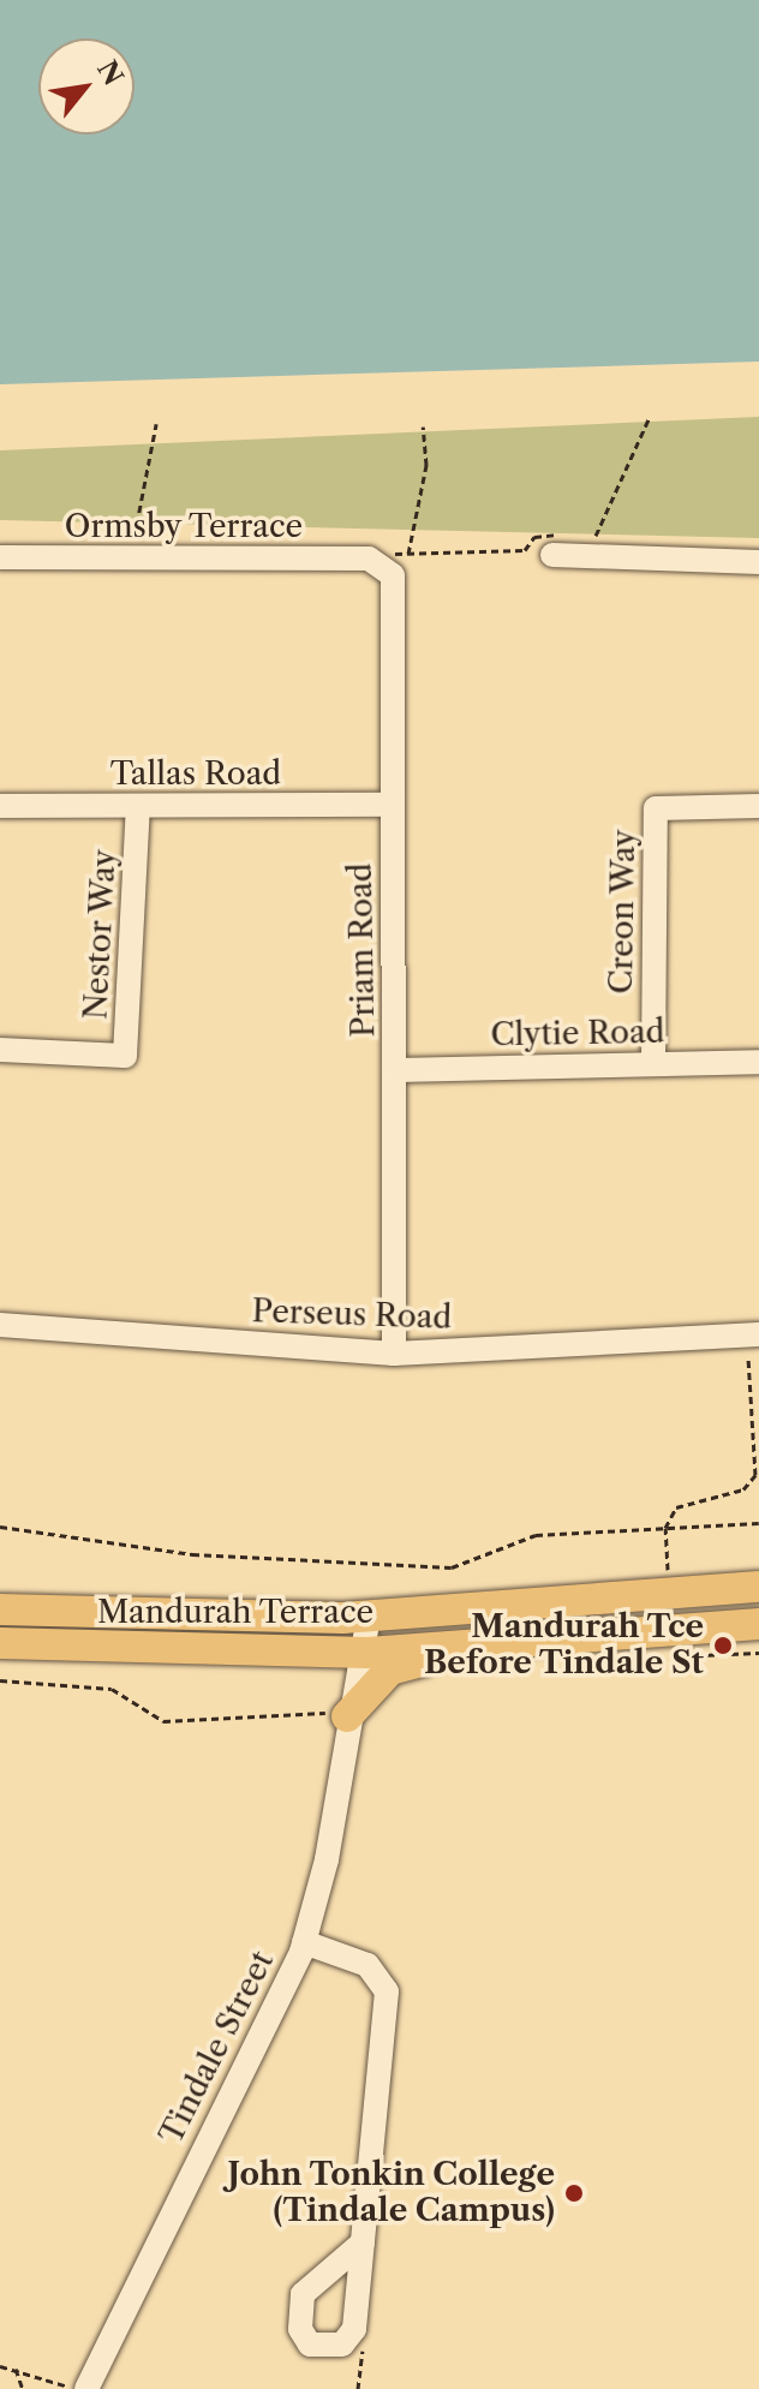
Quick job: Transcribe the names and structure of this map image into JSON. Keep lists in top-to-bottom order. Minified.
{"streets":{"main road":["Mandurah Terrace"],"street":["Ormsby Terrace","Tallas Road","Creon Way","Nestor Way","Priam Road","Clytie Road","Perseus Road","Tindale Street"]},"crossings":[["Ormsby Terrace","Priam Road"],["Tallas Road","Nestor Way"],["Tallas Road","Priam Road"],["Creon Way","Clytie Road"],["Priam Road","Clytie Road"],["Priam Road","Perseus Road"],["Mandurah Terrace","Tindale Street"]],"places":["Mandurah Tce Before Tindale St","John Tonkin College (Tindale Campus)"],"north":"top right"}
